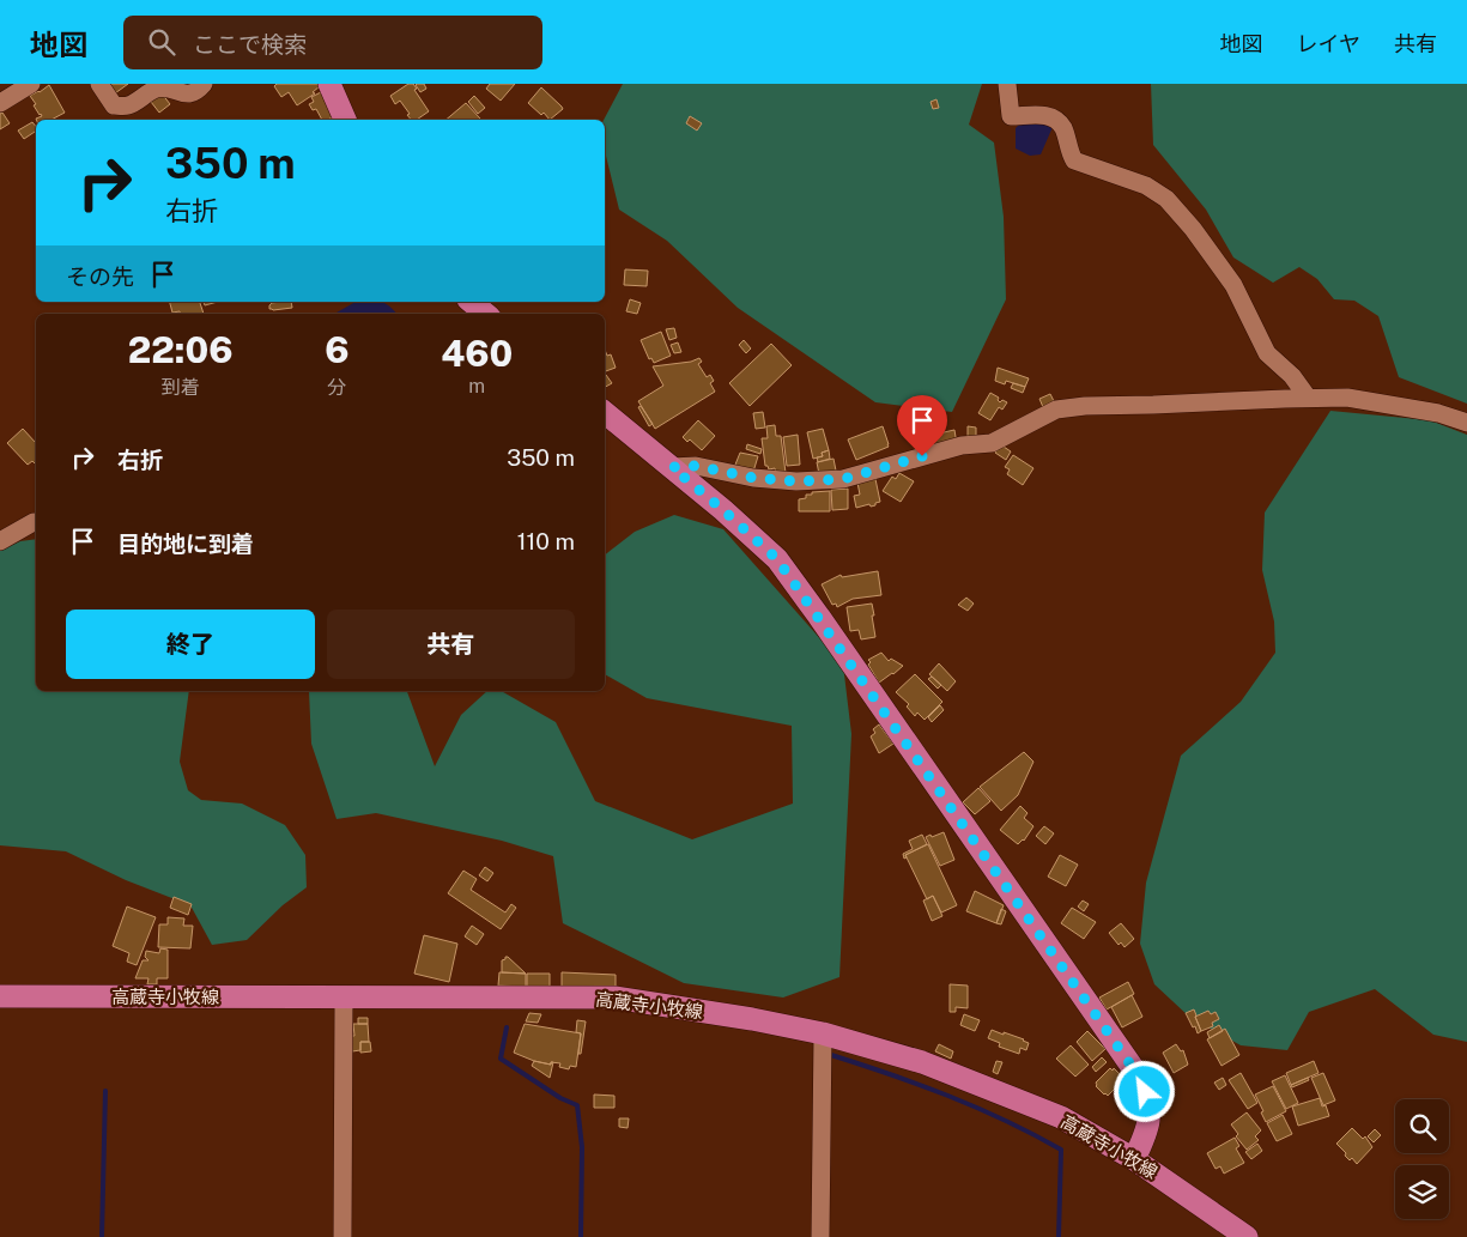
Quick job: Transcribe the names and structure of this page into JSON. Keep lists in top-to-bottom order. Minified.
{"streets":{"main road":["高蔵寺小牧線"]},"page":{"header":"地図","search":"ここで検索","nav":["地図","レイヤ","共有"],"turn":["350 m","右折"],"then":"その先","eta":["22:06","到着","6","分","460","m"],"list":[{"name":"右折","value":"350 m"},{"name":"目的地に到着","value":"110 m"}],"buttons":["終了","共有"]}}
